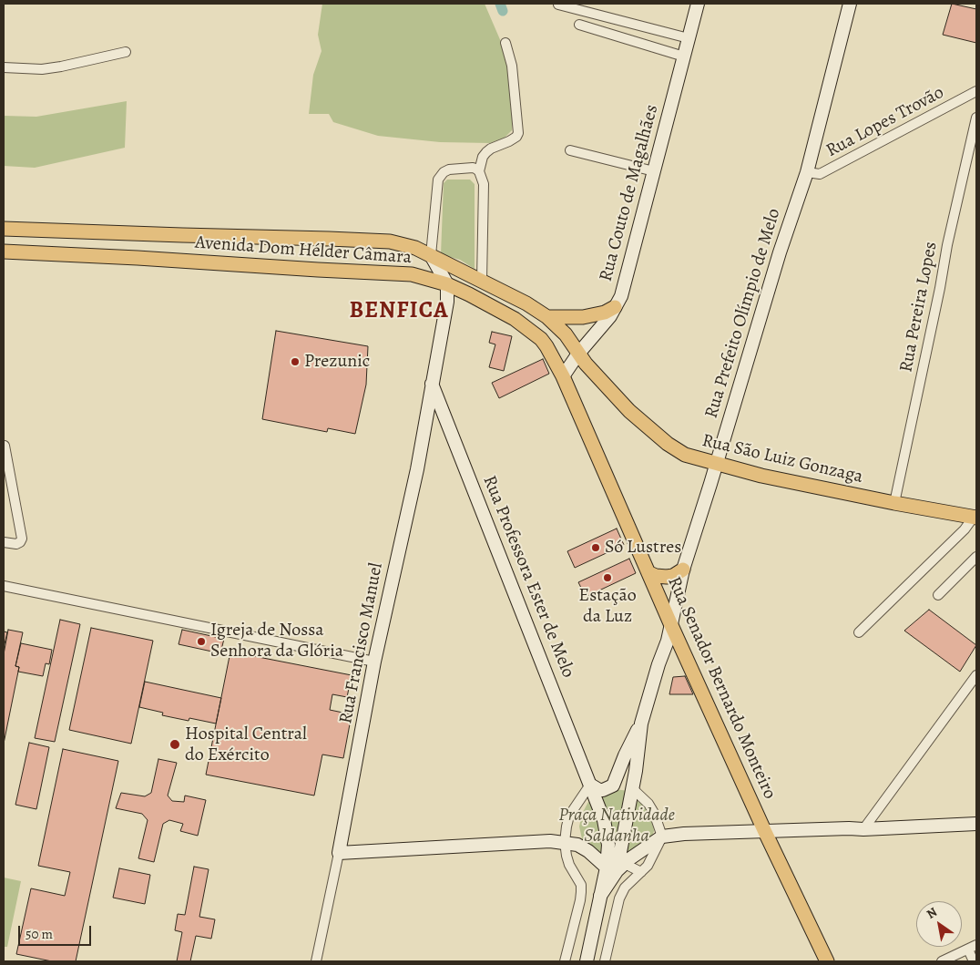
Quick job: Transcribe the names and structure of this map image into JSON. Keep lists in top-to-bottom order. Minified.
{"streets":{"main road":["Avenida Dom Hélder Câmara","Rua São Luiz Gonzaga","Rua Senador Bernardo Monteiro"],"street":["Rua Lopes Trovão","Rua Couto de Magalhães","Rua Pereira Lopes","Rua Prefeito Olímpio de Melo","Rua Professora Ester de Melo","Rua Francisco Manuel"]},"crossings":[["Rua Lopes Trovão","Rua Prefeito Olímpio de Melo"],["Rua Couto de Magalhães","Avenida Dom Hélder Câmara"],["Rua Couto de Magalhães","Rua São Luiz Gonzaga"],["Rua Couto de Magalhães","Rua Senador Bernardo Monteiro"],["Avenida Dom Hélder Câmara","Rua São Luiz Gonzaga"],["Avenida Dom Hélder Câmara","Rua Francisco Manuel"],["Avenida Dom Hélder Câmara","Rua Senador Bernardo Monteiro"],["Rua Pereira Lopes","Rua São Luiz Gonzaga"],["Rua Prefeito Olímpio de Melo","Rua São Luiz Gonzaga"],["Rua Prefeito Olímpio de Melo","Rua Senador Bernardo Monteiro"],["Rua Professora Ester de Melo","Rua Francisco Manuel"]],"districts":["BENFICA"],"parks":["Praça Natividade Saldanha"],"places":["Prezunic","Só Lustres","Estação da Luz","Igreja de Nossa Senhora da Glória","Hospital Central do Exército"],"scale_bar":"50 m","north":"top left"}
